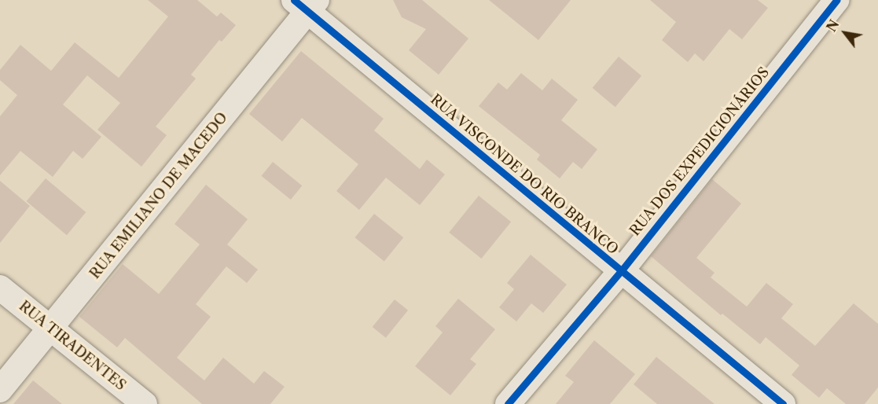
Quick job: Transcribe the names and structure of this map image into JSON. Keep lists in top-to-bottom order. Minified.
{"streets":{"street":["RUA DOS EXPEDICIONÁRIOS","RUA VISCONDE DO RIO BRANCO","RUA EMILIANO DE MACEDO","RUA TIRADENTES"]},"crossings":[["RUA DOS EXPEDICIONÁRIOS","RUA VISCONDE DO RIO BRANCO"],["RUA VISCONDE DO RIO BRANCO","RUA EMILIANO DE MACEDO"],["RUA EMILIANO DE MACEDO","RUA TIRADENTES"]],"north":"top left"}
